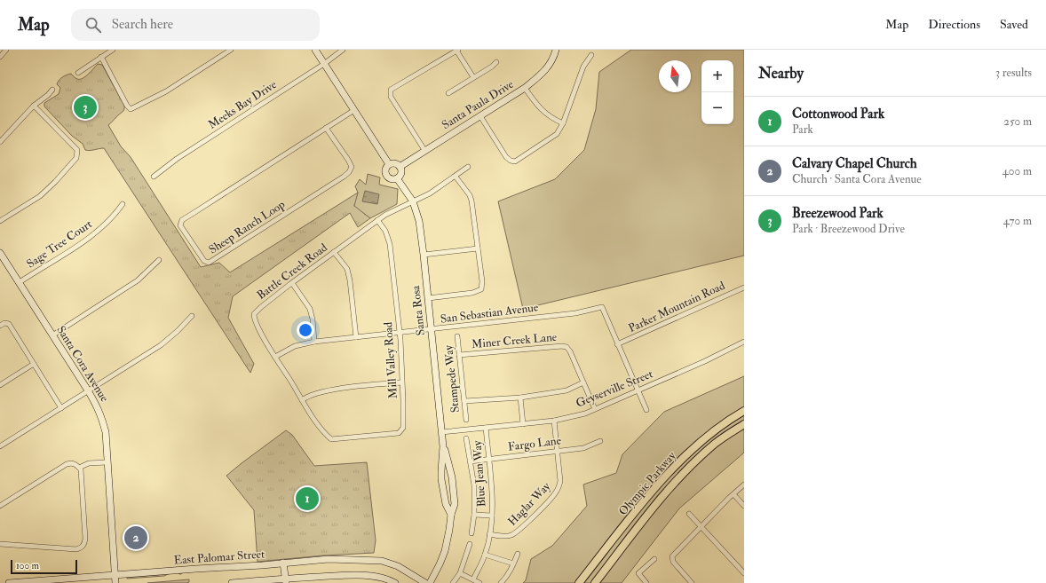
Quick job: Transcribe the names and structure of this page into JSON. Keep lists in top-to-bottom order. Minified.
{"streets":{"main road":["Olympic Parkway"],"street":["Meeks Bay Drive","Santa Paula Drive","Sheep Ranch Loop","Sage Tree Court","Battle Creek Road","Parker Mountain Road","Santa Rosa","San Sebastian Avenue","Miner Creek Lane","Mill Valley Road","Santa Cora Avenue","Stampede Way","Geyserville Street","Fargo Lane","Blue Jean Way","Haglar Way","East Palomar Street"]},"crossings":[["Santa Paula Drive","Santa Rosa"],["Sage Tree Court","Santa Cora Avenue"],["Battle Creek Road","Santa Rosa"],["Battle Creek Road","San Sebastian Avenue"],["Battle Creek Road","Mill Valley Road"],["Parker Mountain Road","San Sebastian Avenue"],["Santa Rosa","San Sebastian Avenue"],["Santa Rosa","Geyserville Street"],["San Sebastian Avenue","Mill Valley Road"],["Miner Creek Lane","Stampede Way"],["Miner Creek Lane","Geyserville Street"],["Santa Cora Avenue","East Palomar Street"],["Geyserville Street","Blue Jean Way"],["Geyserville Street","Haglar Way"],["Fargo Lane","Blue Jean Way"],["Fargo Lane","Haglar Way"],["Blue Jean Way","Haglar Way"]],"scale_bar":"100 m","north":"top","page":{"header":"Map","search":"Search here","nav":["Map","Directions","Saved"],"heading":["Nearby","3 results"],"map_buttons":["+","−"],"pins":["3","1","2"],"list":[{"mark":"1","name":"Cottonwood Park","note":"Park","value":"250 m"},{"mark":"2","name":"Calvary Chapel Church","note":"Church · Santa Cora Avenue","value":"400 m"},{"mark":"3","name":"Breezewood Park","note":"Park · Breezewood Drive","value":"470 m"}],"scale":"100 m"}}
